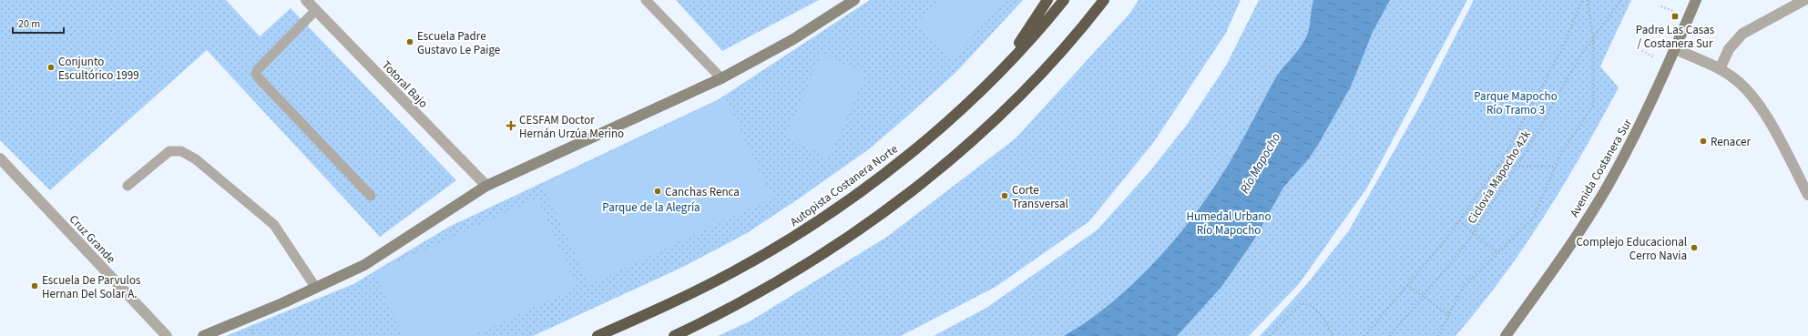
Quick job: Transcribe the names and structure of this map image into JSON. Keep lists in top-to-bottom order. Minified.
{"streets":{"highway":["Autopista Costanera Norte"],"street":["Totoral Bajo","Avenida Costanera Sur","Cruz Grande"],"path":["Ciclovía Mapocho 42k"]},"water":["Río Mapocho"],"parks":["Parque Mapocho Río Tramo 3","Parque de la Alegría","Humedal Urbano Río Mapocho"],"places":{"transit":["Padre Las Casas / Costanera Sur"],"other":["Escuela Padre Gustavo Le Paige","Conjunto Escultórico 1999","Renacer","Canchas Renca","Corte Transversal","Complejo Educacional Cerro Navia","Escuela De Parvulos Hernan Del Solar A."],"health":["CESFAM Doctor Hernán Urzúa Merino"]},"scale_bar":"20 m"}
